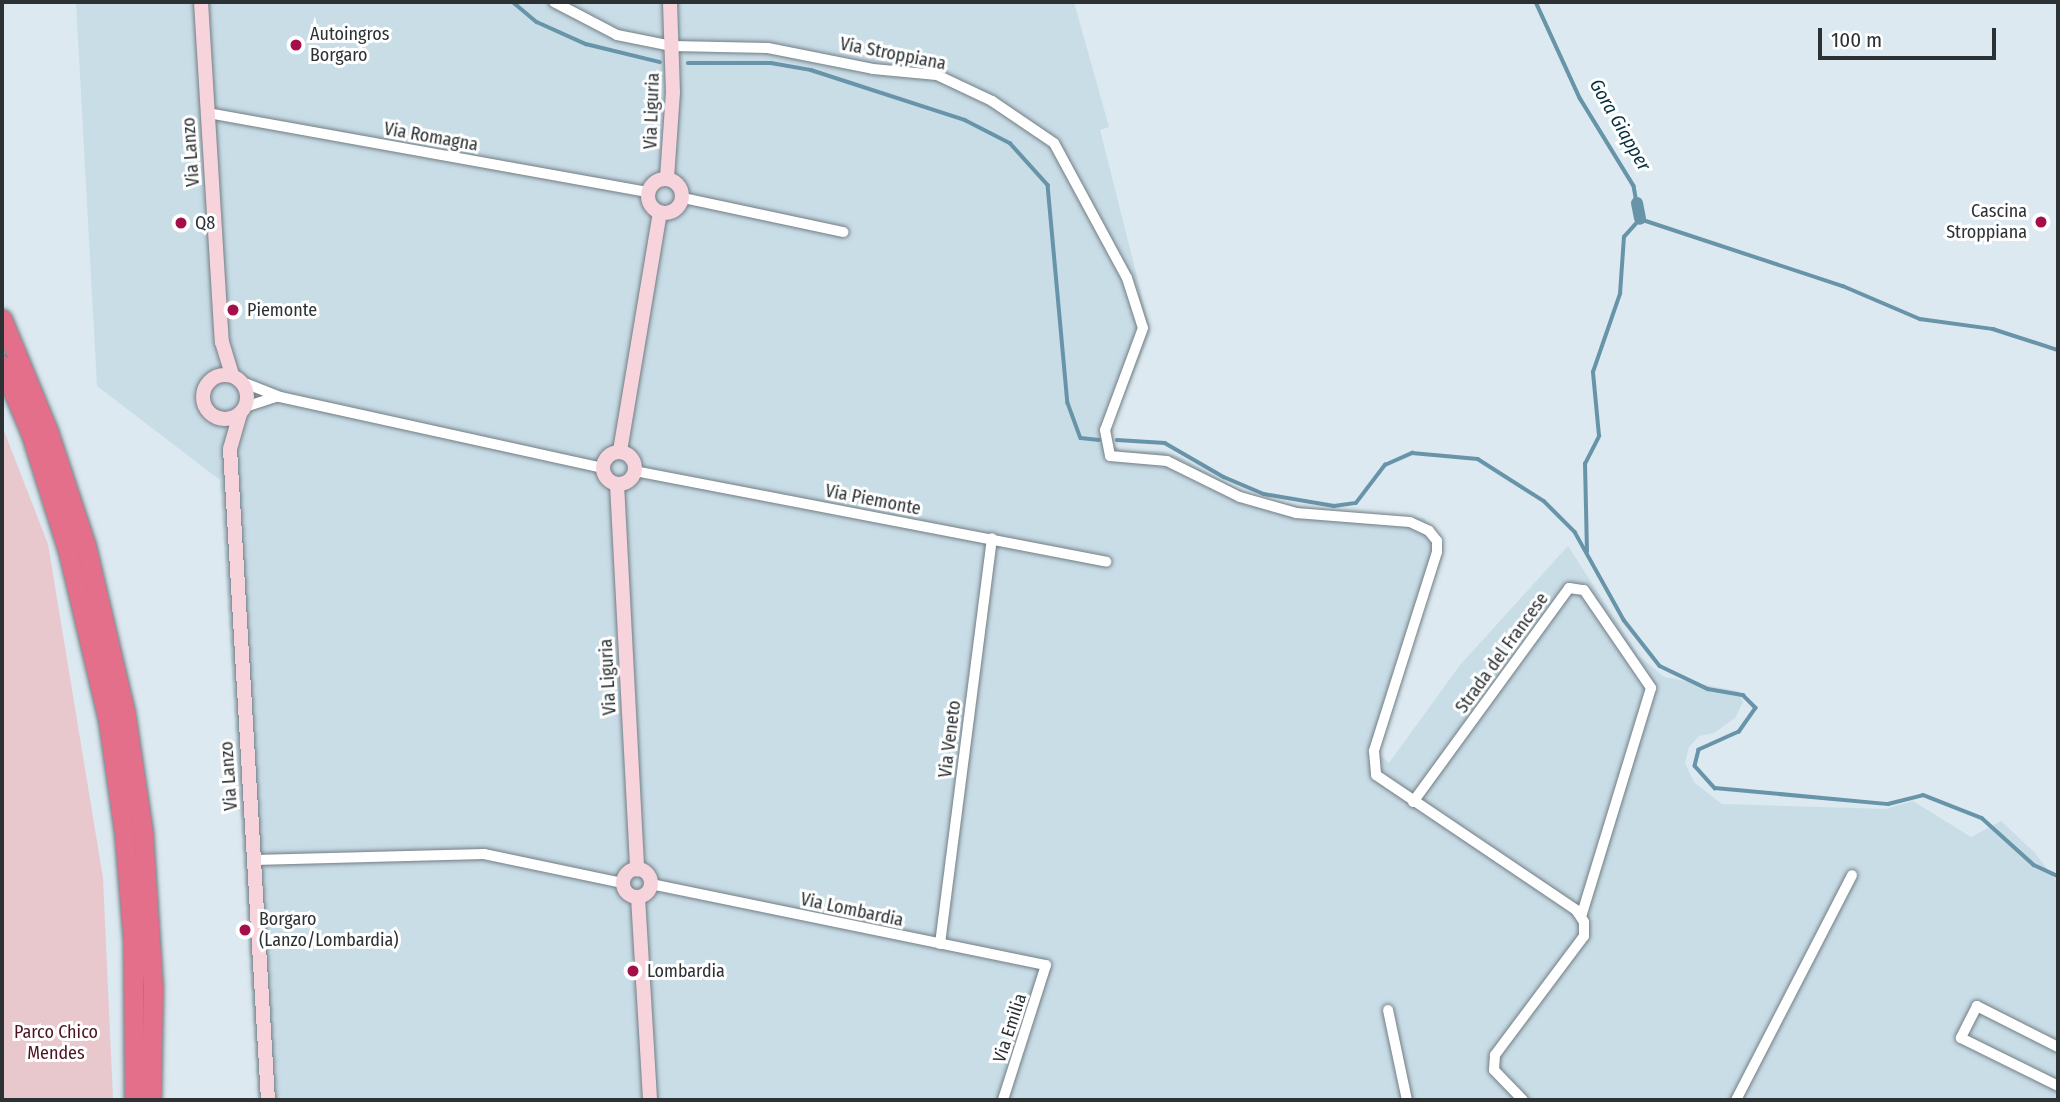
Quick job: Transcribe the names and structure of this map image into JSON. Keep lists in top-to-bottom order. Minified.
{"streets":{"street":["Via Stroppiana","Via Liguria","Via Romagna","Via Lanzo","Via Piemonte","Strada del Francese","Via Veneto","Via Lombardia","Via Emilia"]},"crossings":[["Via Stroppiana","Via Liguria"],["Via Stroppiana","Strada del Francese"],["Via Liguria","Via Romagna"],["Via Liguria","Via Piemonte"],["Via Liguria","Via Lombardia"],["Via Romagna","Via Lanzo"],["Via Piemonte","Via Veneto"],["Via Veneto","Via Lombardia"],["Via Lombardia","Via Emilia"]],"water":["Gora Giapper"],"parks":["Parco Chico Mendes"],"places":["Autoingros Borgaro","Cascina Stroppiana","Q8","Piemonte","Borgaro (Lanzo/Lombardia)","Lombardia"],"scale_bar":"100 m"}
